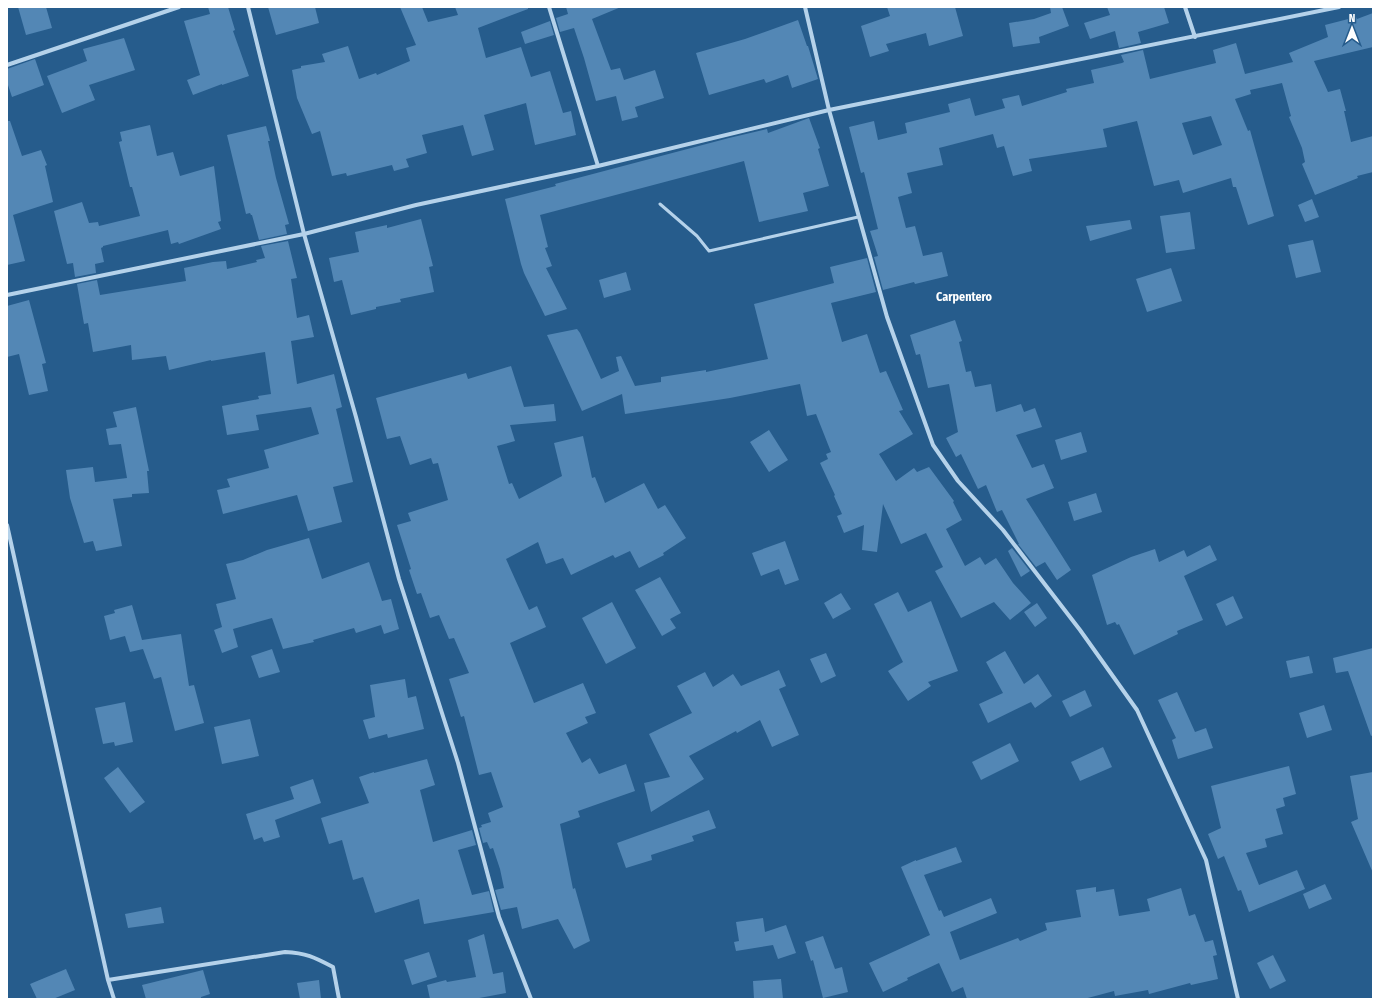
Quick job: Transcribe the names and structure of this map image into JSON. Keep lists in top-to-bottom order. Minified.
{"districts":["Carpentero"],"north":"top"}
